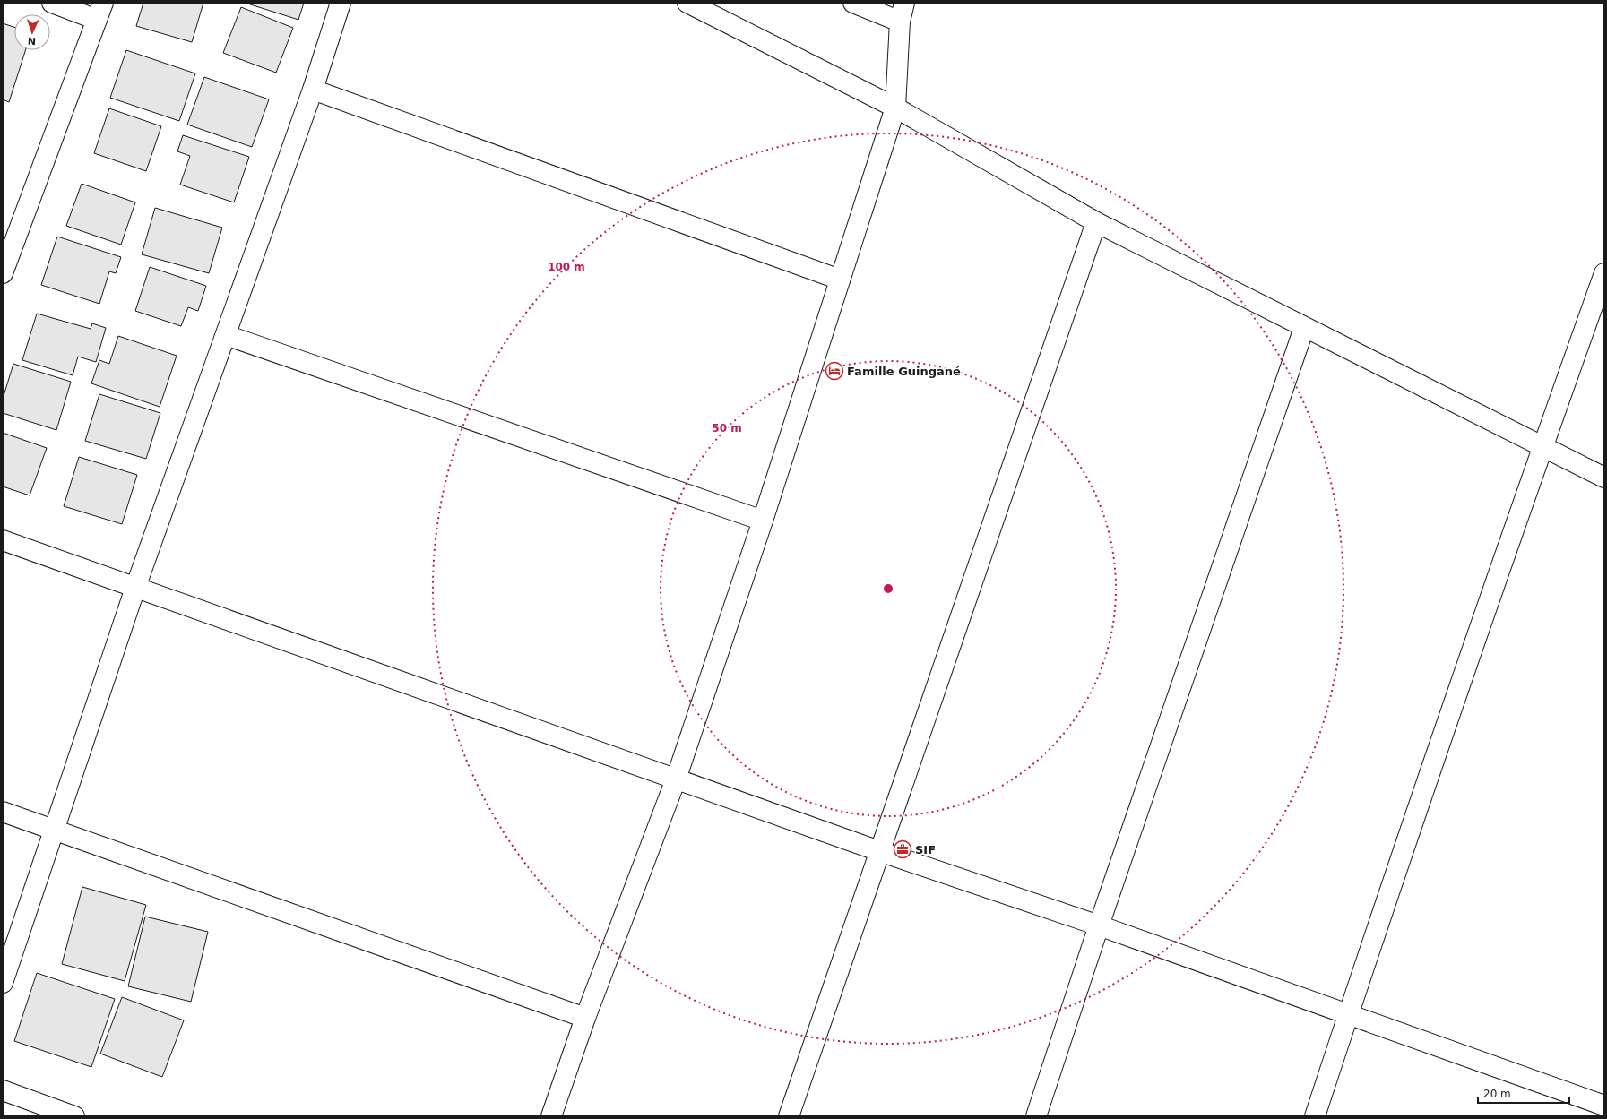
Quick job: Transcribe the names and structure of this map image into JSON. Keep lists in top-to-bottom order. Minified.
{"places":{"hotel":["Famille Guingané"],"office":["SIF"]},"scale_bar":"20 m","north":"bottom","rings":["100 m","50 m"]}
